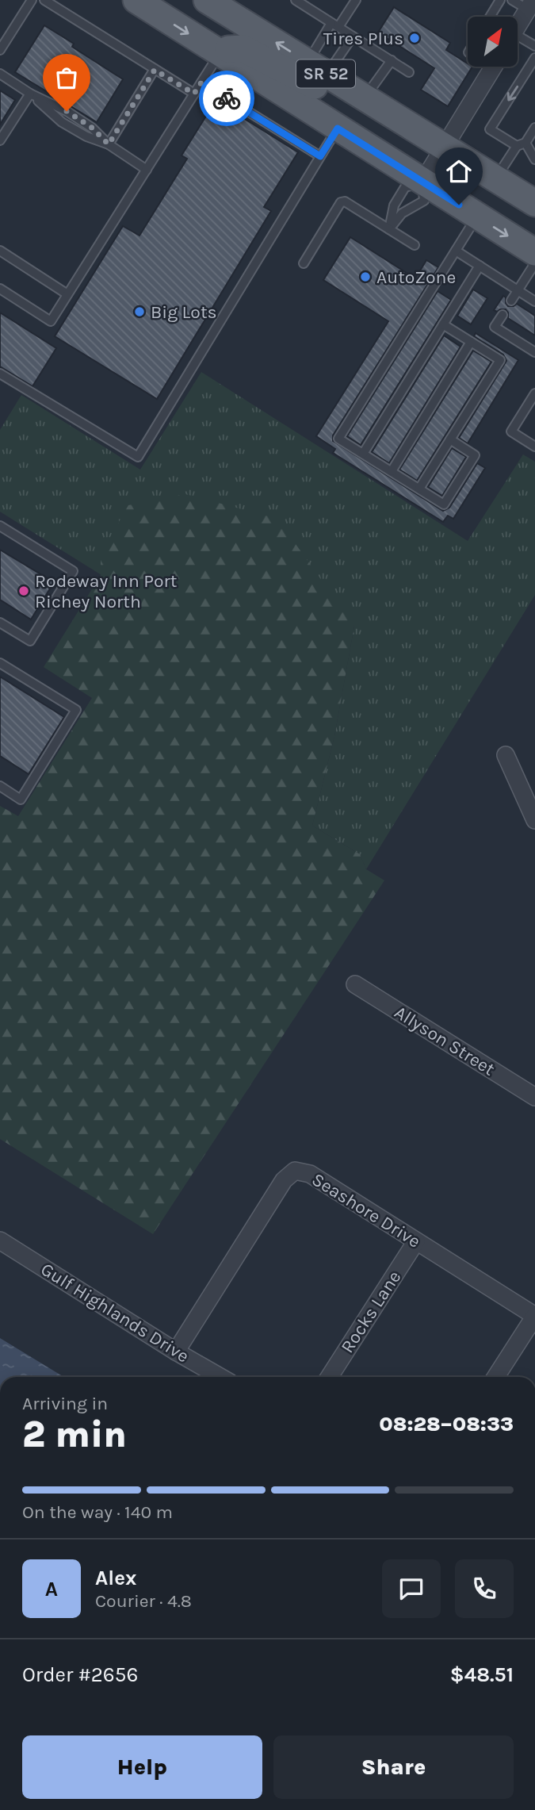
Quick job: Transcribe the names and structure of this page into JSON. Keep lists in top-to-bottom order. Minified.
{"streets":{"main road":["SR 52"],"street":["Allyson Street","Seashore Drive","Rocks Lane","Gulf Highlands Drive"]},"crossings":[["Seashore Drive","Rocks Lane"],["Seashore Drive","Gulf Highlands Drive"]],"places":["Tires Plus","AutoZone","Big Lots","Rodeway Inn Port Richey North"],"north":"top right","page":{"heading":["2 min","Arriving in","08:28–08:33"],"panel":["Alex","Courier · 4.8","Order #2656","$48.51"],"bar":"On the way · 140 m","round":"A","buttons":["Help","Share"]}}
